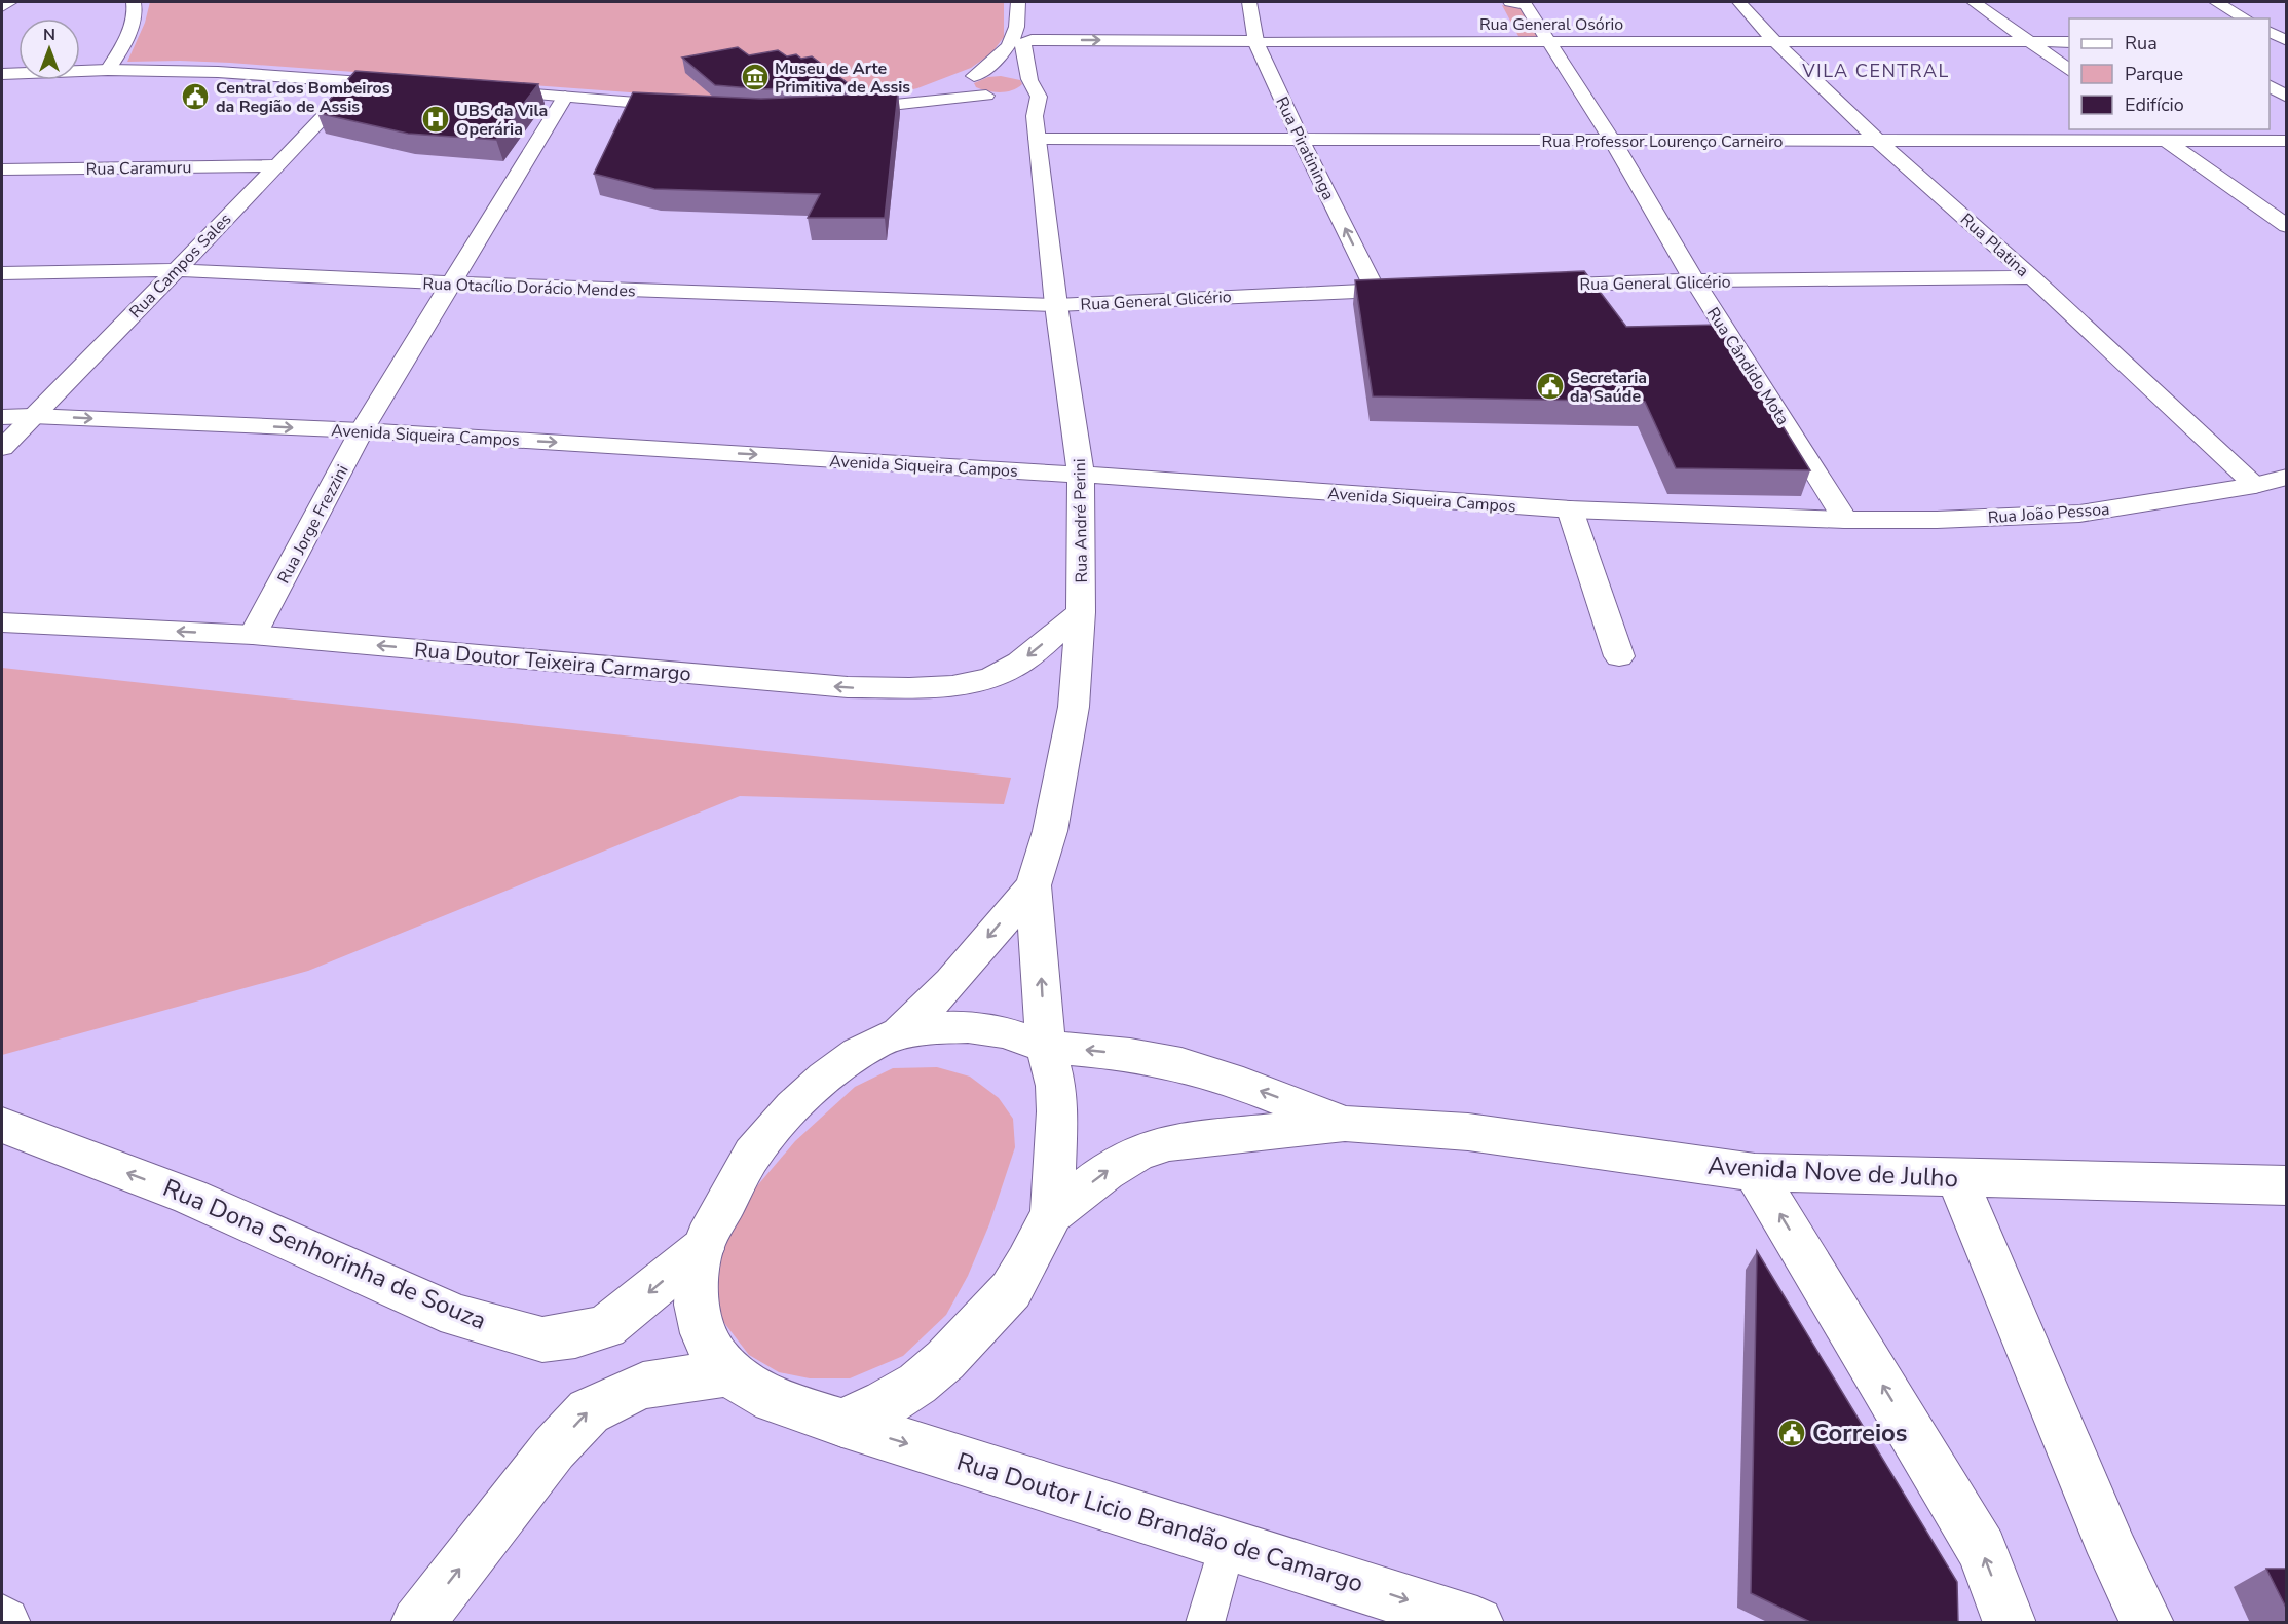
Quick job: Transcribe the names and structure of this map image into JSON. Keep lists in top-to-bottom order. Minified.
{"streets":{"street":["Rua General Osório","Rua Professor Lourenço Carneiro","Rua Piratininga","Rua Caramuru","Rua Platina","Rua Campos Sales","Rua General Glicério","Rua Otacílio Dorácio Mendes","Rua Cândido Mota","Avenida Siqueira Campos","Rua João Pessoa","Rua André Perini","Rua Jorge Frezzini","Rua Doutor Teixeira Carmargo","Avenida Nove de Julho","Rua Dona Senhorinha de Souza","Rua Doutor Licio Brandão de Camargo"]},"crossings":[["Rua General Osório","Rua Piratininga"],["Rua General Osório","Rua Platina"],["Rua General Osório","Rua Cândido Mota"],["Rua General Osório","Rua André Perini"],["Rua Professor Lourenço Carneiro","Rua Piratininga"],["Rua Professor Lourenço Carneiro","Rua Platina"],["Rua Professor Lourenço Carneiro","Rua Cândido Mota"],["Rua Professor Lourenço Carneiro","Rua André Perini"],["Rua Piratininga","Rua General Glicério"],["Rua Caramuru","Rua Campos Sales"],["Rua Platina","Rua General Glicério"],["Rua Platina","Rua João Pessoa"],["Rua Campos Sales","Rua Otacílio Dorácio Mendes"],["Rua Campos Sales","Avenida Siqueira Campos"],["Rua General Glicério","Rua Otacílio Dorácio Mendes"],["Rua General Glicério","Rua Cândido Mota"],["Rua General Glicério","Rua André Perini"],["Rua Otacílio Dorácio Mendes","Rua André Perini"],["Rua Otacílio Dorácio Mendes","Rua Jorge Frezzini"],["Rua Cândido Mota","Avenida Siqueira Campos"],["Rua Cândido Mota","Rua João Pessoa"],["Avenida Siqueira Campos","Rua João Pessoa"],["Avenida Siqueira Campos","Rua André Perini"],["Avenida Siqueira Campos","Rua Jorge Frezzini"],["Rua André Perini","Rua Doutor Teixeira Carmargo"],["Rua André Perini","Avenida Nove de Julho"],["Rua Jorge Frezzini","Rua Doutor Teixeira Carmargo"],["Rua Dona Senhorinha de Souza","Rua Doutor Licio Brandão de Camargo"]],"one_way":["Rua Piratininga","Avenida Siqueira Campos","Rua Doutor Teixeira Carmargo","Rua Dona Senhorinha de Souza","Rua Doutor Licio Brandão de Camargo"],"districts":["VILA CENTRAL"],"places":{"museum":["Museu de Arte Primitiva de Assis"],"public building":["Central dos Bombeiros da Região de Assis","Secretaria da Saúde","Correios"],"hospital":["UBS da Vila Operária"]},"legend":["Rua","Parque","Edifício"],"north":"top"}
